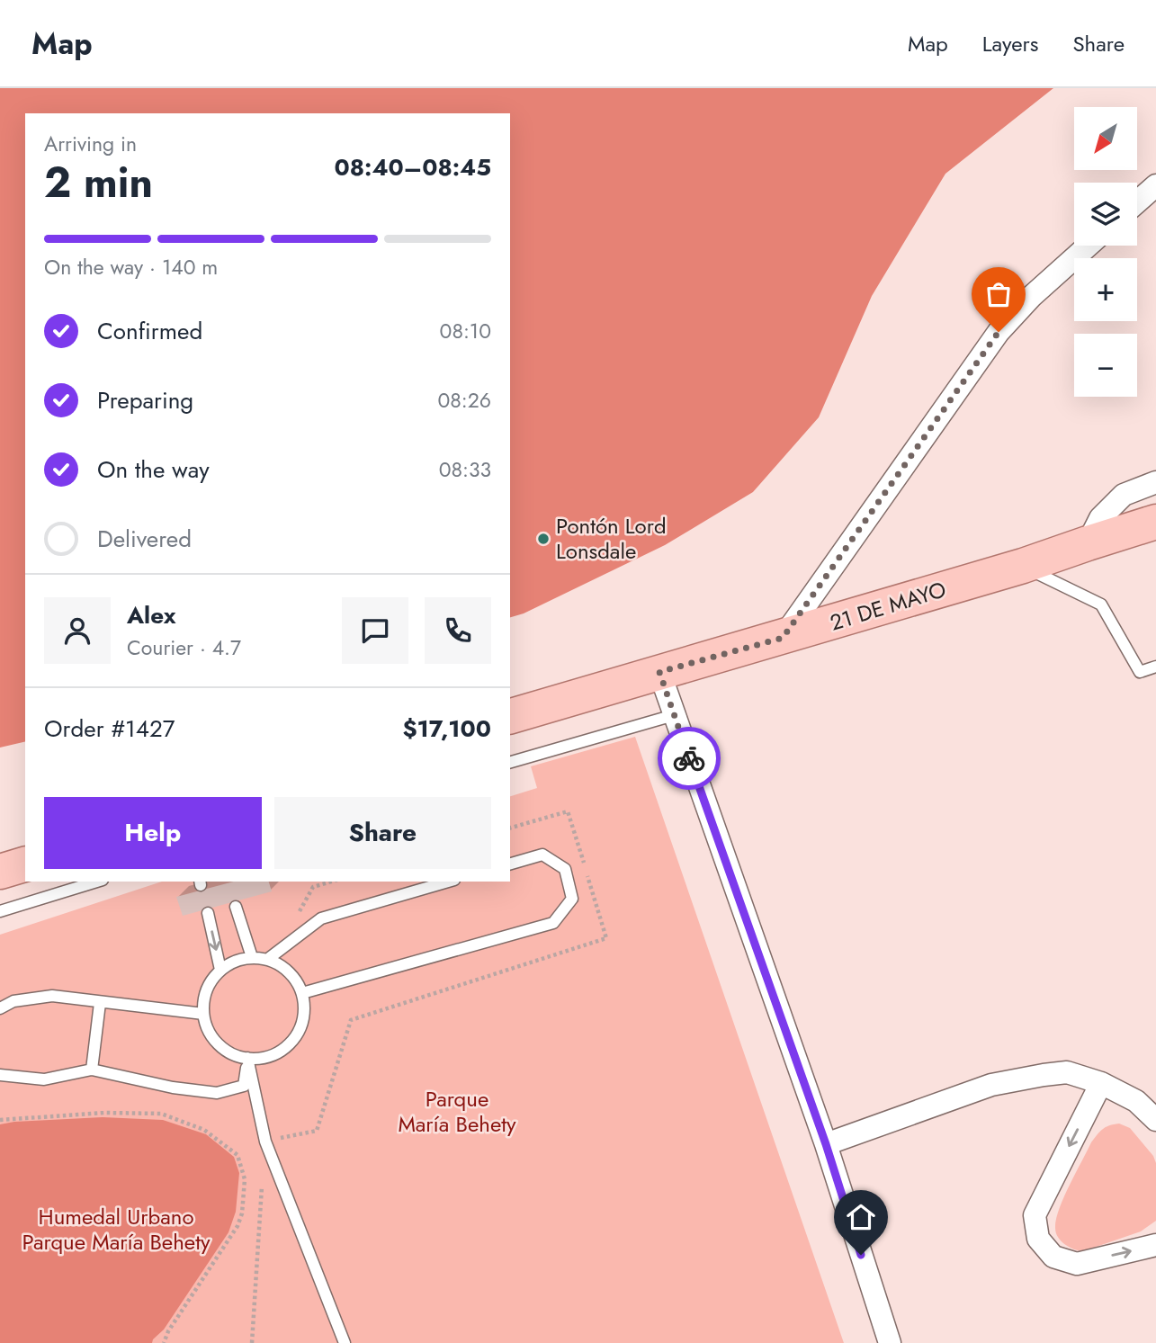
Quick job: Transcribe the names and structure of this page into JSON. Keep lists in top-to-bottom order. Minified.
{"streets":{"main road":["21 DE MAYO"]},"parks":["Parque María Behety","Humedal Urbano Parque María Behety"],"places":["Pontón Lord Lonsdale"],"north":"bottom left","page":{"header":"Map","nav":["Map","Layers","Share"],"map_buttons":["+","−"],"heading":["2 min","Arriving in","08:40–08:45"],"panel":["Alex","Courier · 4.7","Order #1427","$17,100"],"bar":"On the way · 140 m","list":[["Confirmed","08:10"],["Preparing","08:26"],["On the way","08:33"],"Delivered"],"buttons":["Help","Share"]}}
